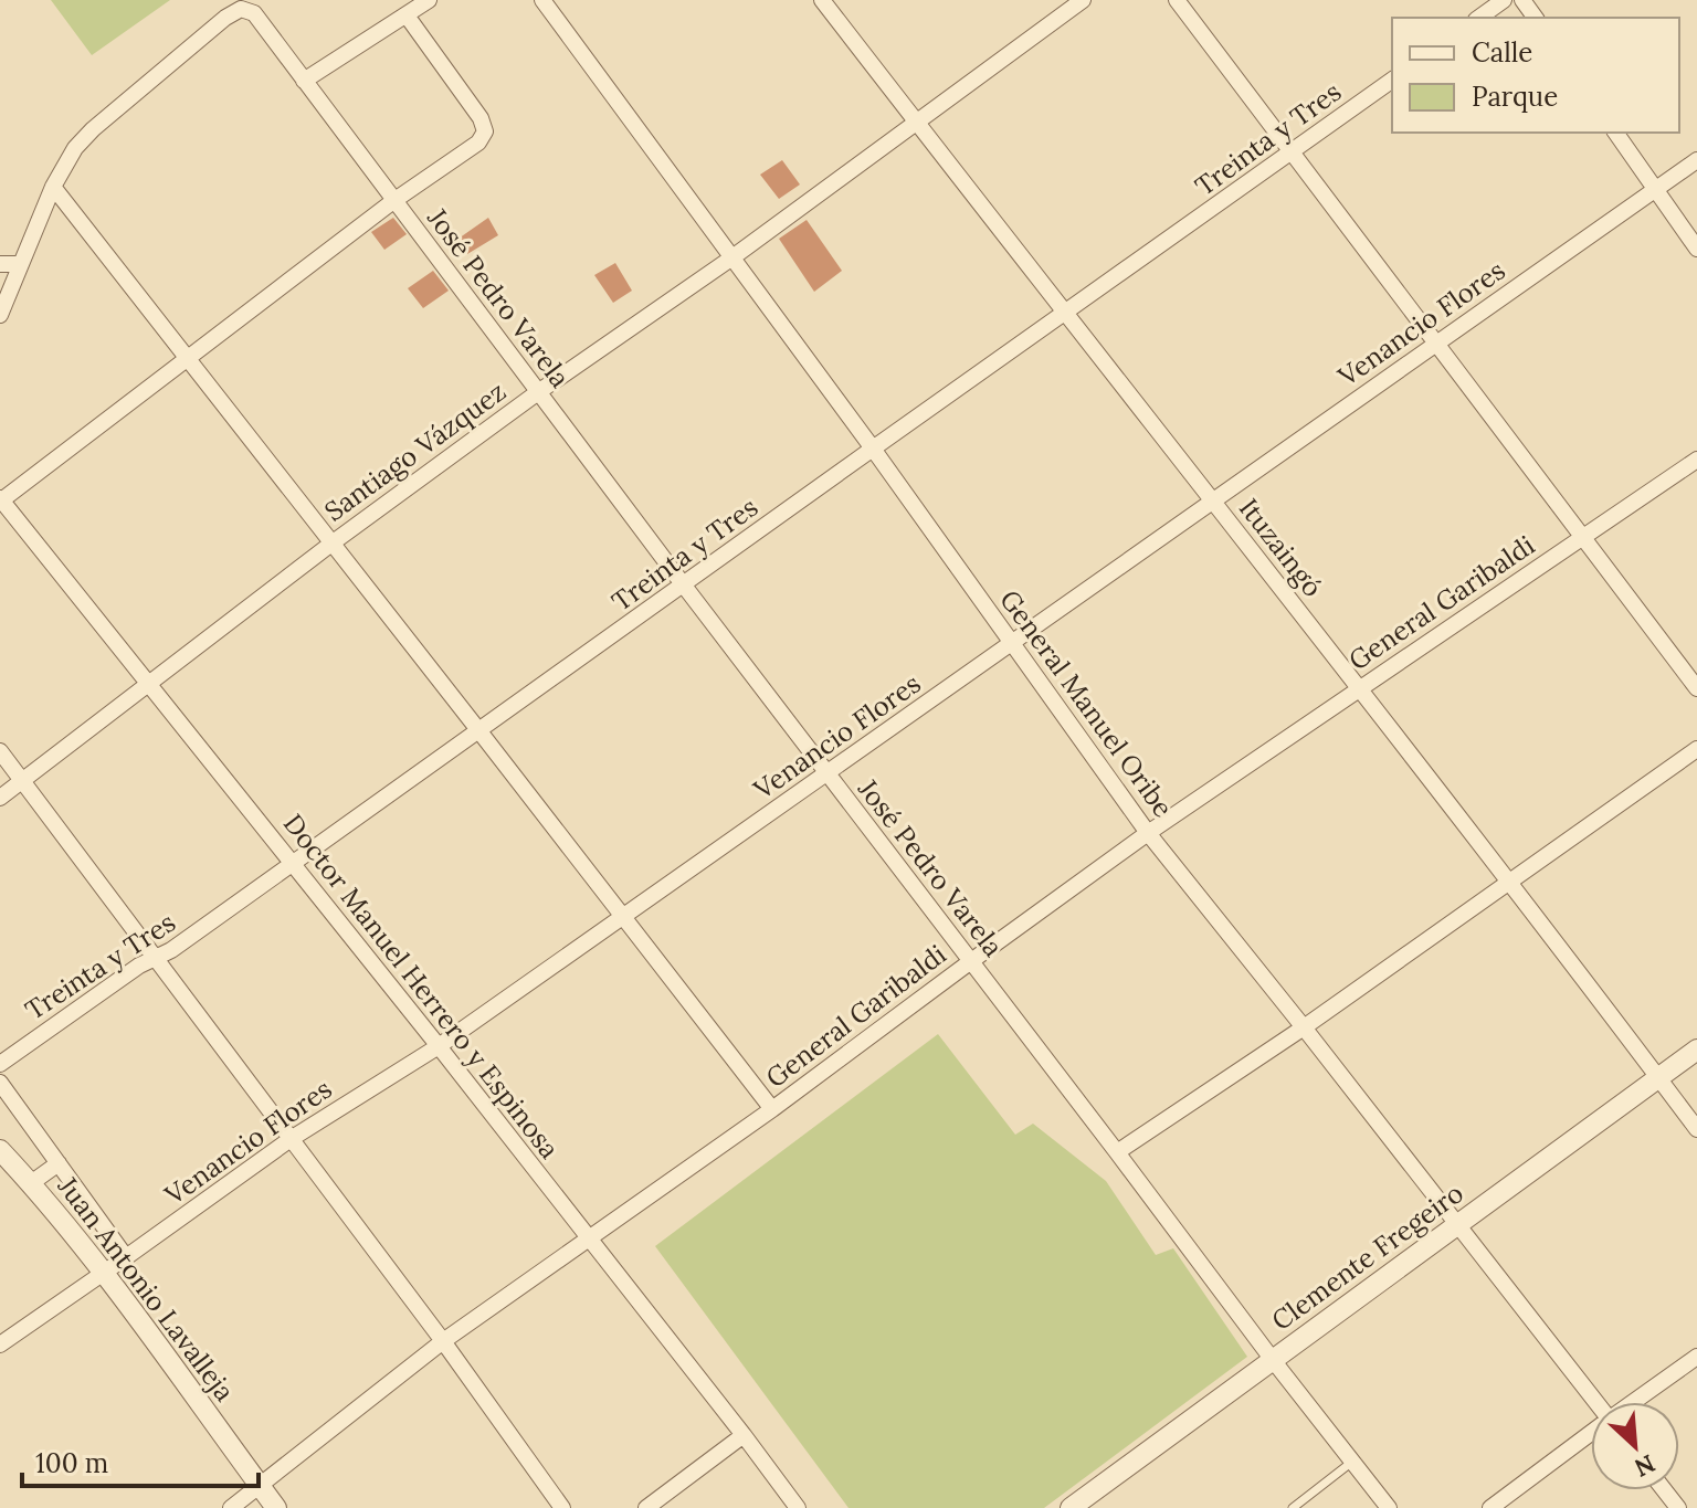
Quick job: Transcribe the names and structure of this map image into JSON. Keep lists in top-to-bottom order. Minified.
{"streets":{"street":["Treinta y Tres","José Pedro Varela","Venancio Flores","Santiago Vázquez","Ituzaingó","General Garibaldi","General Manuel Oribe","Doctor Manuel Herrero y Espinosa","Clemente Fregeiro","Juan Antonio Lavalleja"]},"crossings":[["Treinta y Tres","José Pedro Varela"],["Treinta y Tres","Ituzaingó"],["Treinta y Tres","General Manuel Oribe"],["Treinta y Tres","Doctor Manuel Herrero y Espinosa"],["José Pedro Varela","Venancio Flores"],["José Pedro Varela","Santiago Vázquez"],["José Pedro Varela","General Garibaldi"],["José Pedro Varela","Clemente Fregeiro"],["Venancio Flores","Ituzaingó"],["Venancio Flores","General Manuel Oribe"],["Venancio Flores","Doctor Manuel Herrero y Espinosa"],["Venancio Flores","Juan Antonio Lavalleja"],["Santiago Vázquez","Ituzaingó"],["Santiago Vázquez","General Manuel Oribe"],["Santiago Vázquez","Doctor Manuel Herrero y Espinosa"],["Ituzaingó","General Garibaldi"],["Ituzaingó","Clemente Fregeiro"],["General Garibaldi","General Manuel Oribe"],["General Garibaldi","Doctor Manuel Herrero y Espinosa"],["General Garibaldi","Juan Antonio Lavalleja"],["General Manuel Oribe","Clemente Fregeiro"]],"legend":["Calle","Parque"],"scale_bar":"100 m","north":"bottom right"}
